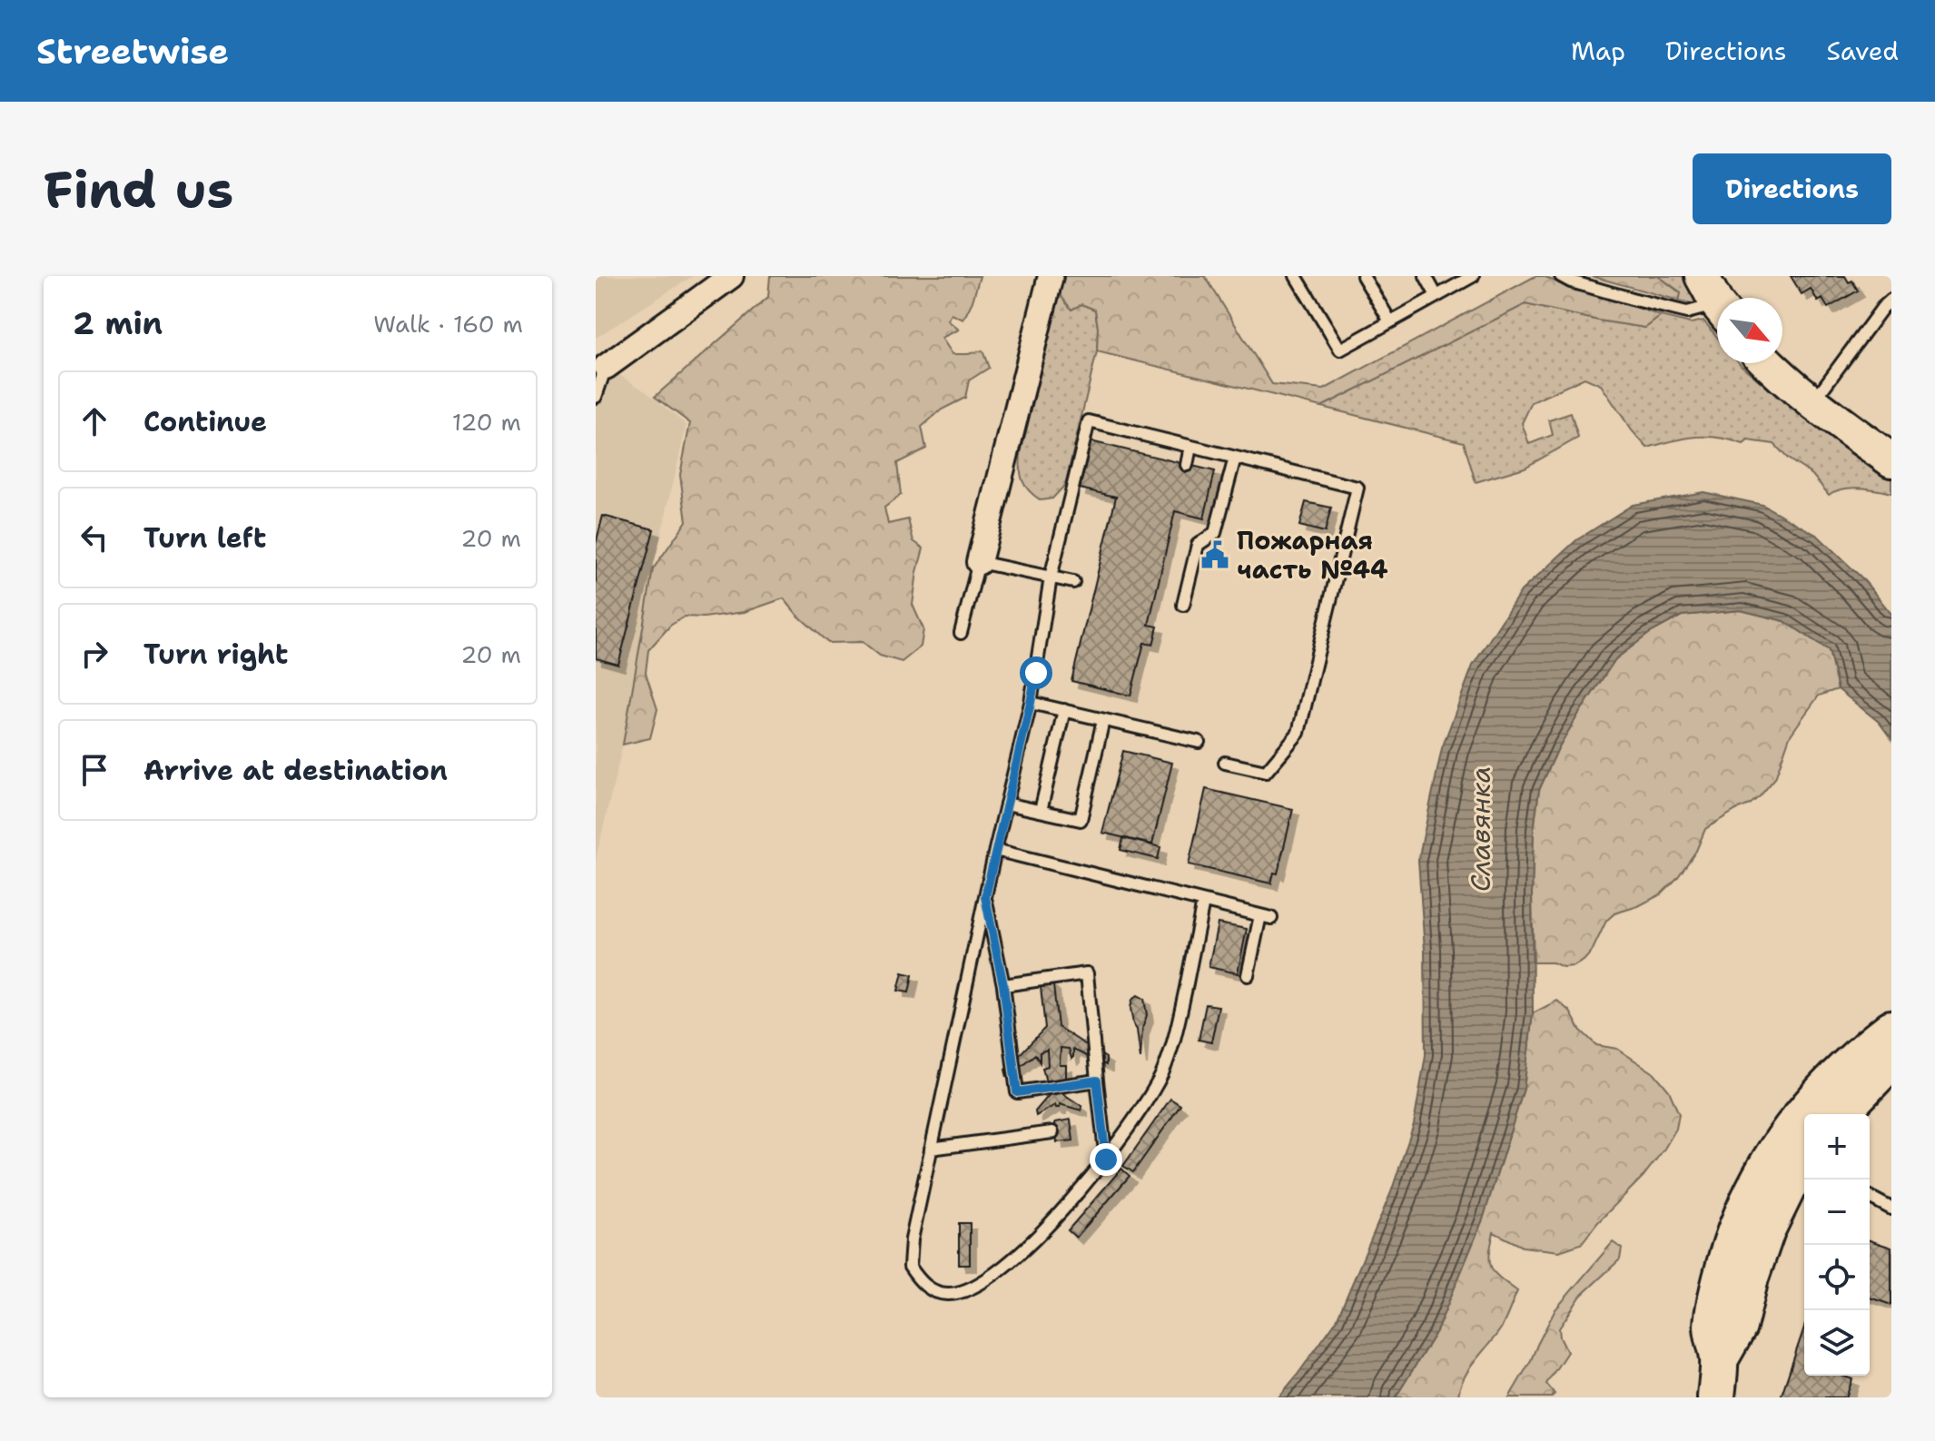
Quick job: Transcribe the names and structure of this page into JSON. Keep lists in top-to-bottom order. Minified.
{"water":["Славянка"],"places":{"public building":["Пожарная часть №44"]},"north":"bottom right","page":{"header":"Streetwise","nav":["Map","Directions","Saved"],"buttons":"Directions","title":"Find us","heading":["2 min","Walk · 160 m"],"list":[["Continue","120 m"],["Turn left","20 m"],["Turn right","20 m"],"Arrive at destination"],"map_buttons":["+","−"]}}
